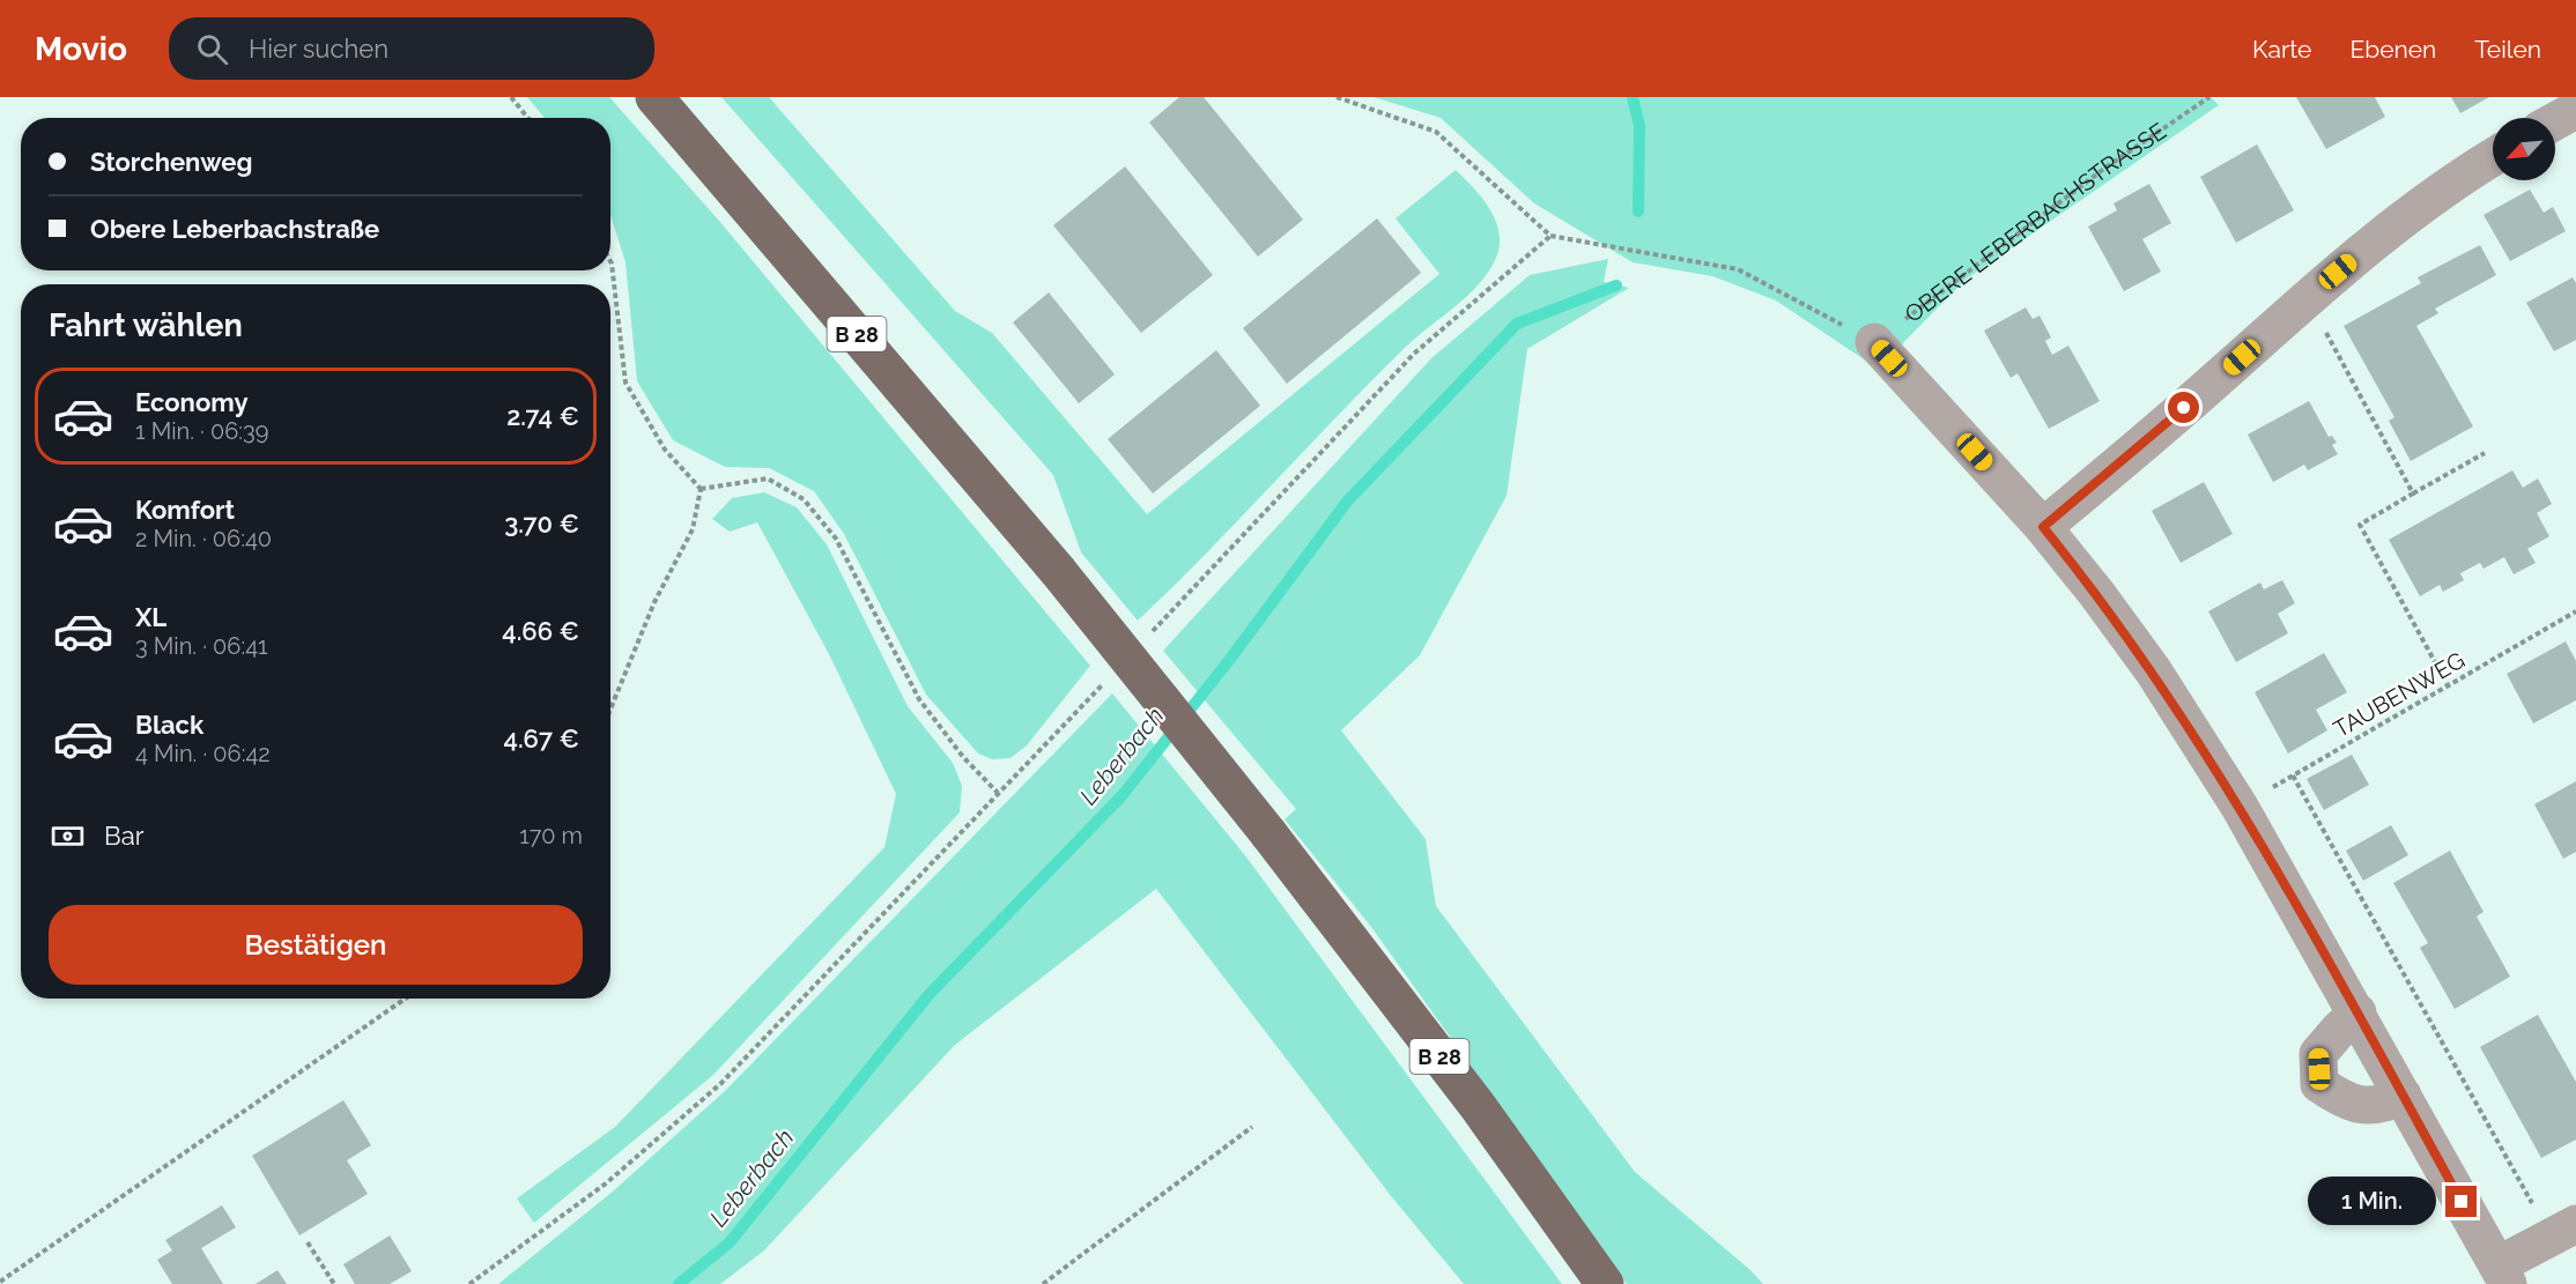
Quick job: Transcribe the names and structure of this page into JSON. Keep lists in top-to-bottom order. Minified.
{"streets":{"main road":["B 28"],"path":["OBERE LEBERBACHSTRASSE","TAUBENWEG"]},"water":["Leberbach"],"north":"bottom left","page":{"header":"Movio","search":"Hier suchen","nav":["Karte","Ebenen","Teilen"],"banner":["Storchenweg","Obere Leberbachstraße"],"heading":"Fahrt wählen","list":[{"name":"Economy","note":"1 Min. · 06:39","value":"2.74 €"},{"name":"Komfort","note":"2 Min. · 06:40","value":"3.70 €"},{"name":"XL","note":"3 Min. · 06:41","value":"4.66 €"},{"name":"Black","note":"4 Min. · 06:42","value":"4.67 €"}],"pay":["Bar","170 m"],"buttons":"Bestätigen","bubble":"1 Min."}}
